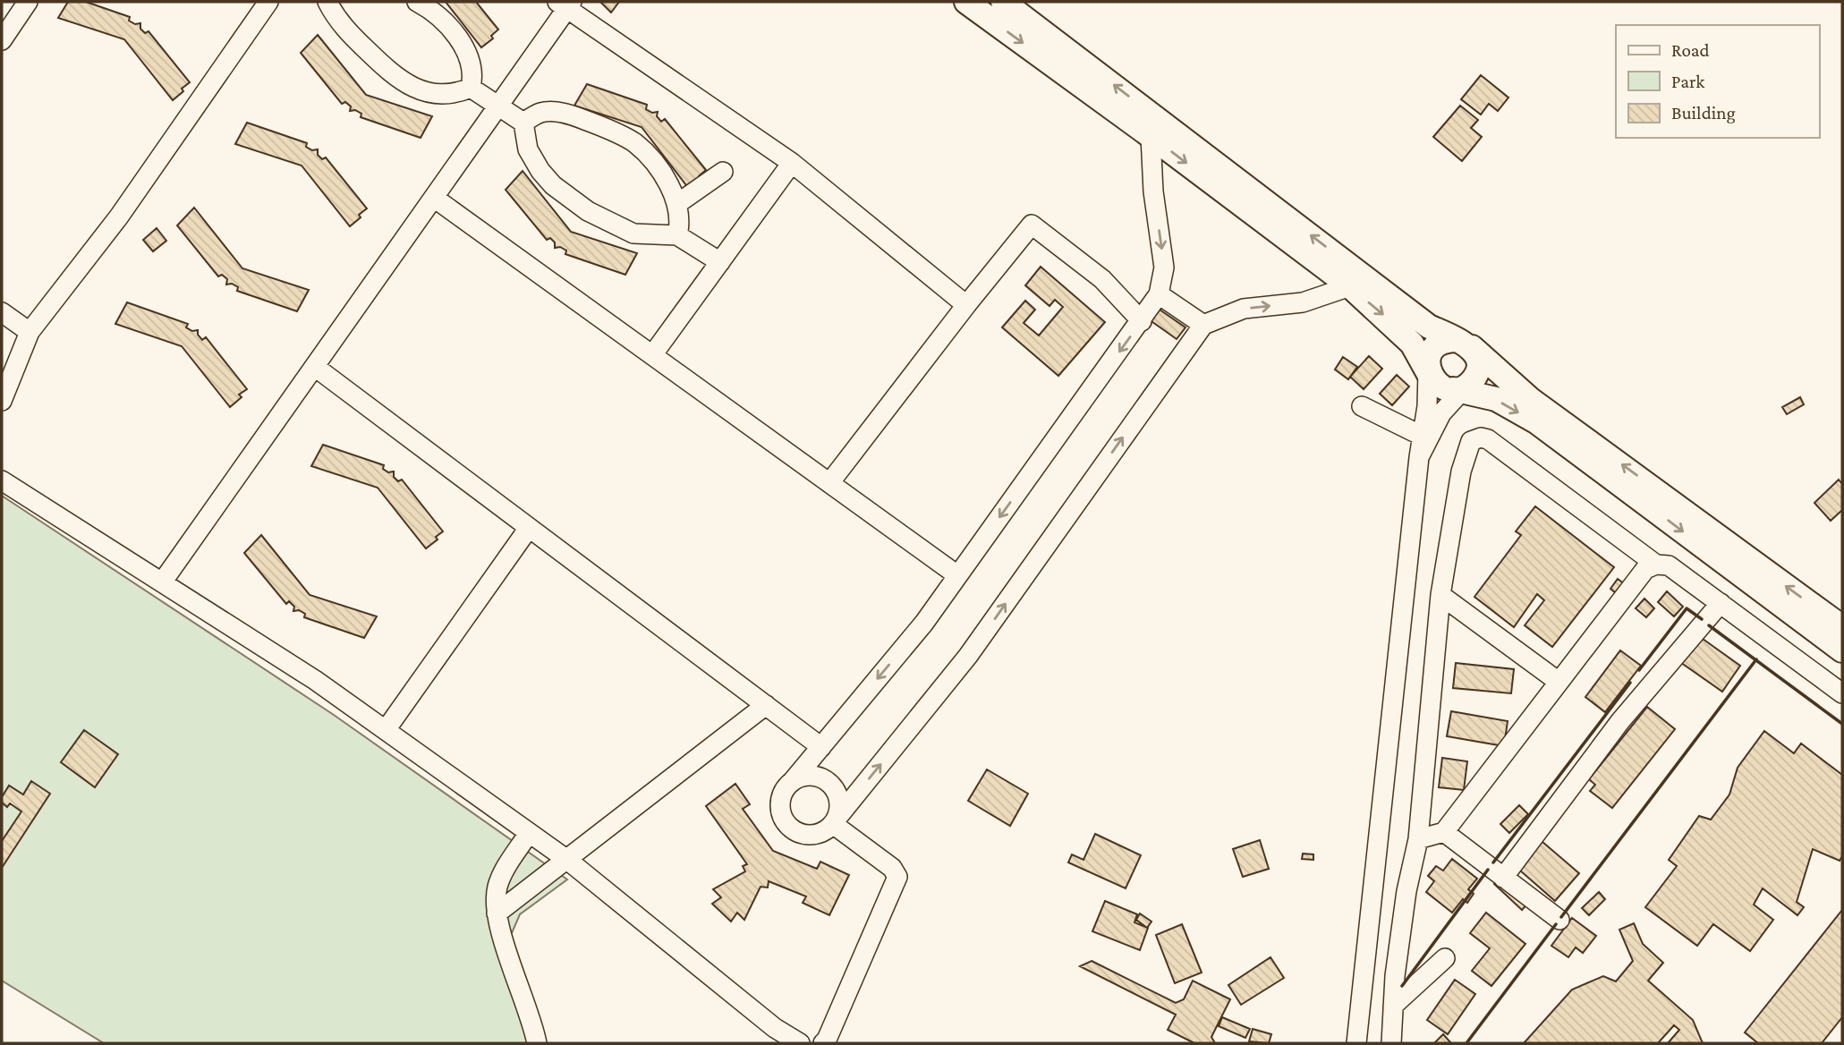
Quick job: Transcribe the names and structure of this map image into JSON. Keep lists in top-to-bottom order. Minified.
{"legend":["Road","Park","Building"]}
